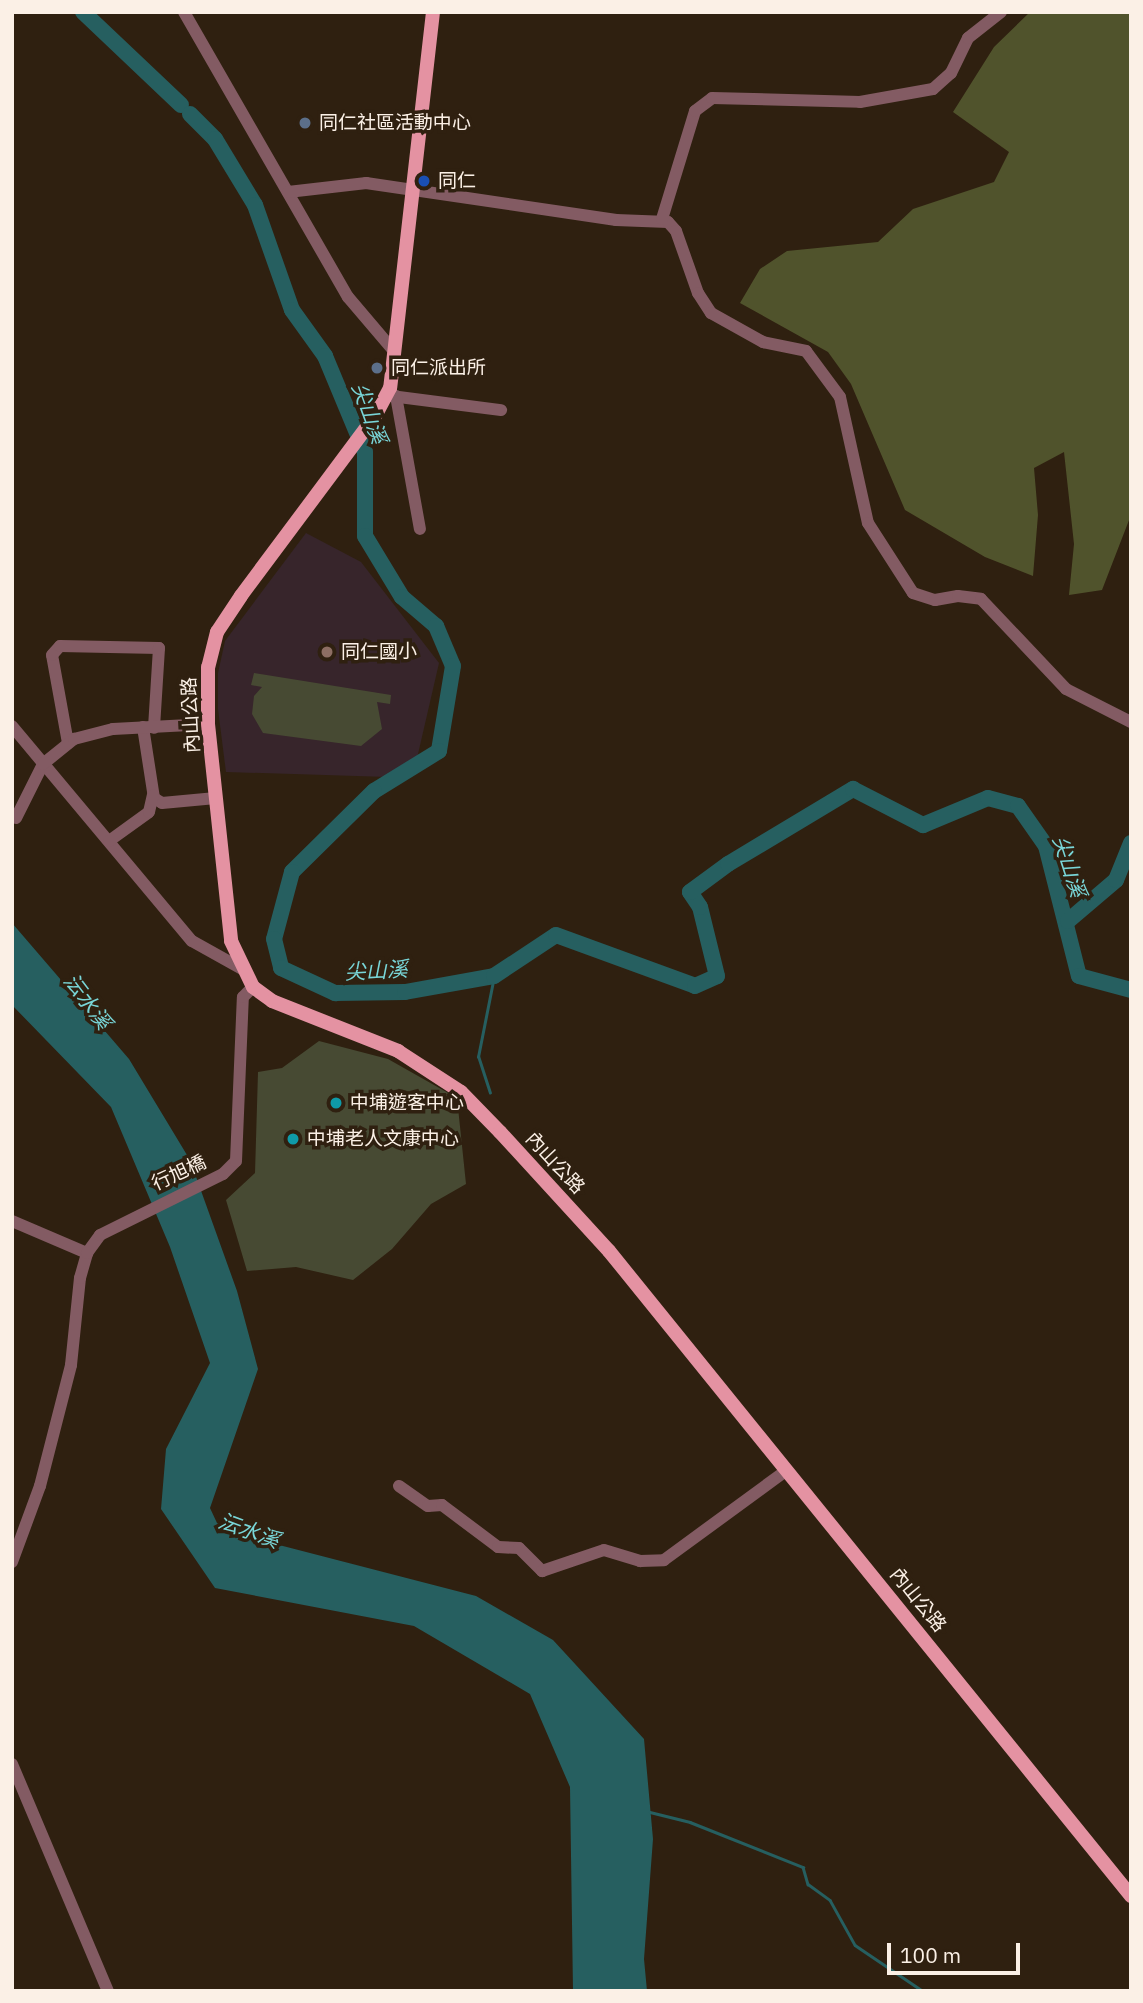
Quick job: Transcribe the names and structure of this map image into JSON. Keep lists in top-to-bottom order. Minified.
{"streets":{"main road":["內山公路"],"street":["行旭橋"]},"crossings":[["內山公路","行旭橋"]],"water":["尖山溪","沄水溪"],"places":["同仁社區活動中心","同仁","同仁派出所","同仁國小","中埔遊客中心","中埔老人文康中心"],"scale_bar":"100 m"}
